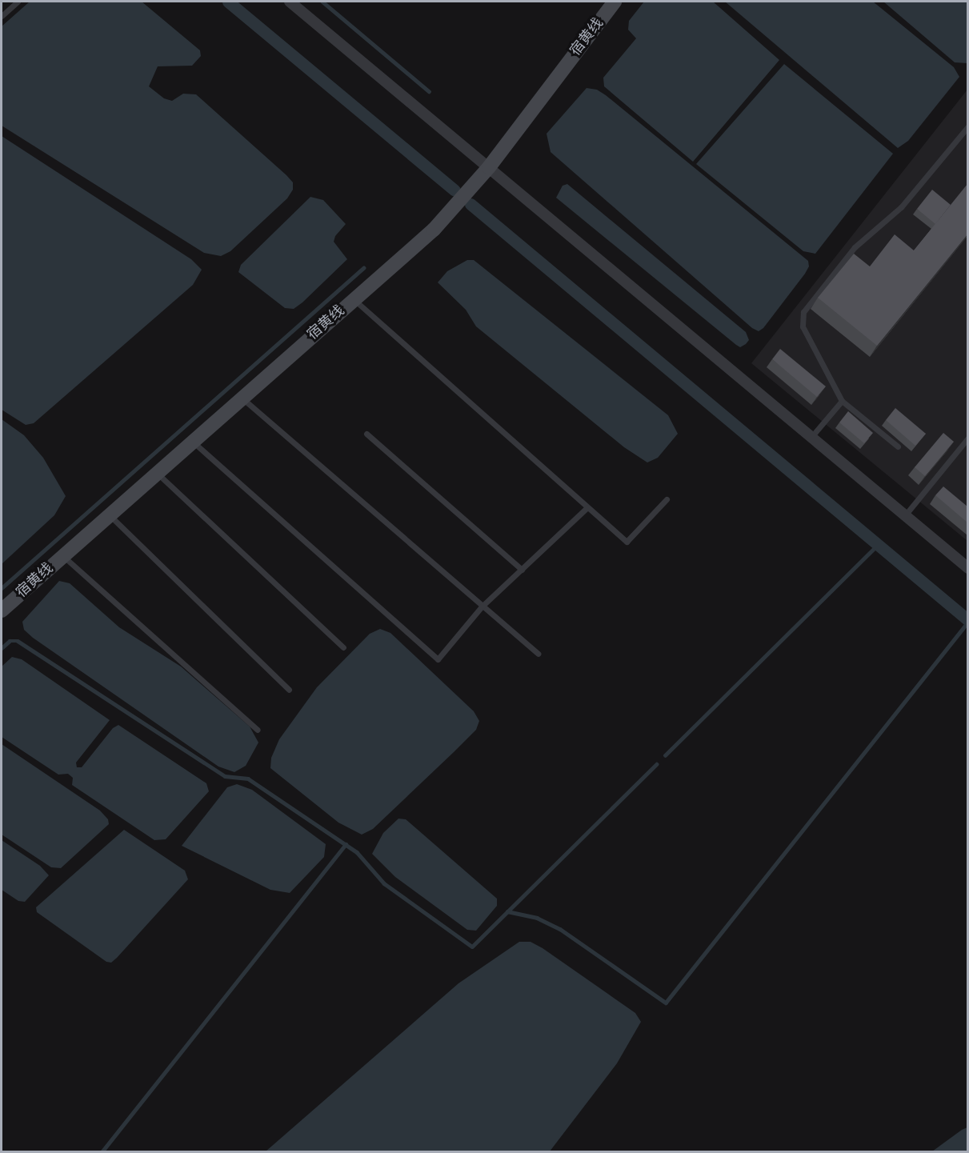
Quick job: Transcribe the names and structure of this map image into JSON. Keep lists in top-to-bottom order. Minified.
{"streets":{"main road":["宿黄线"]}}
